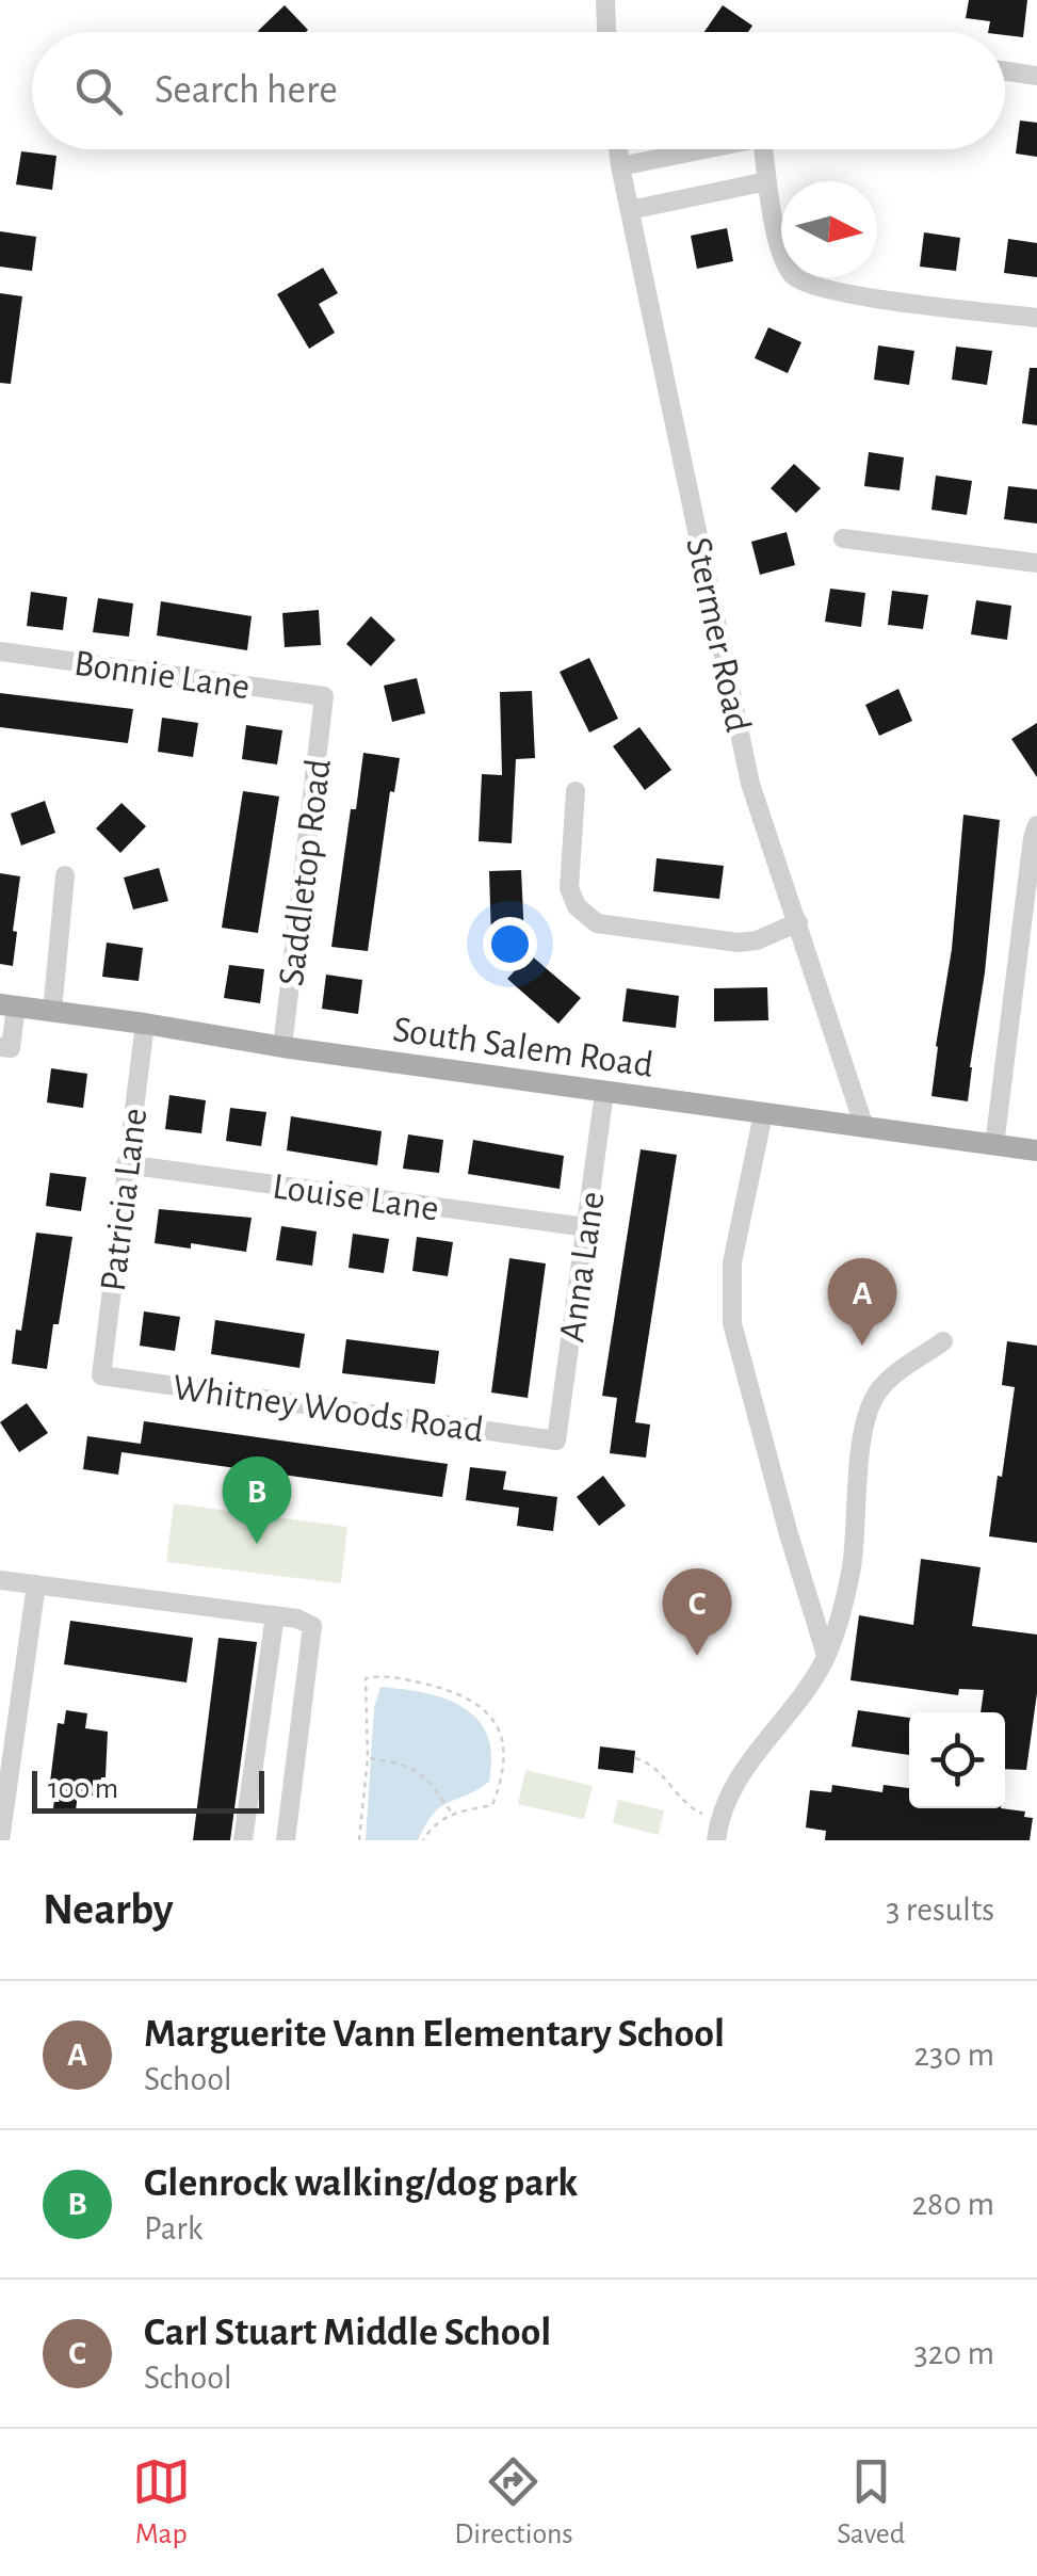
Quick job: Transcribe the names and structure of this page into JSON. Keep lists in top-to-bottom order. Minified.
{"streets":{"main road":["South Salem Road"],"street":["Stermer Road","Bonnie Lane","Saddletop Road","Louise Lane","Patricia Lane","Anna Lane","Whitney Woods Road"]},"crossings":[["Stermer Road","South Salem Road"],["Bonnie Lane","Saddletop Road"],["Saddletop Road","South Salem Road"],["South Salem Road","Patricia Lane"],["South Salem Road","Anna Lane"],["Louise Lane","Patricia Lane"],["Louise Lane","Anna Lane"],["Patricia Lane","Whitney Woods Road"],["Anna Lane","Whitney Woods Road"]],"scale_bar":"100 m","north":"right","page":{"search":"Search here","pins":["A","B","C"],"scale":"100 m","heading":["Nearby","3 results"],"list":[{"mark":"A","name":"Marguerite Vann Elementary School","note":"School","value":"230 m"},{"mark":"B","name":"Glenrock walking/dog park","note":"Park","value":"280 m"},{"mark":"C","name":"Carl Stuart Middle School","note":"School","value":"320 m"}],"nav":["Map","Directions","Saved"]}}
